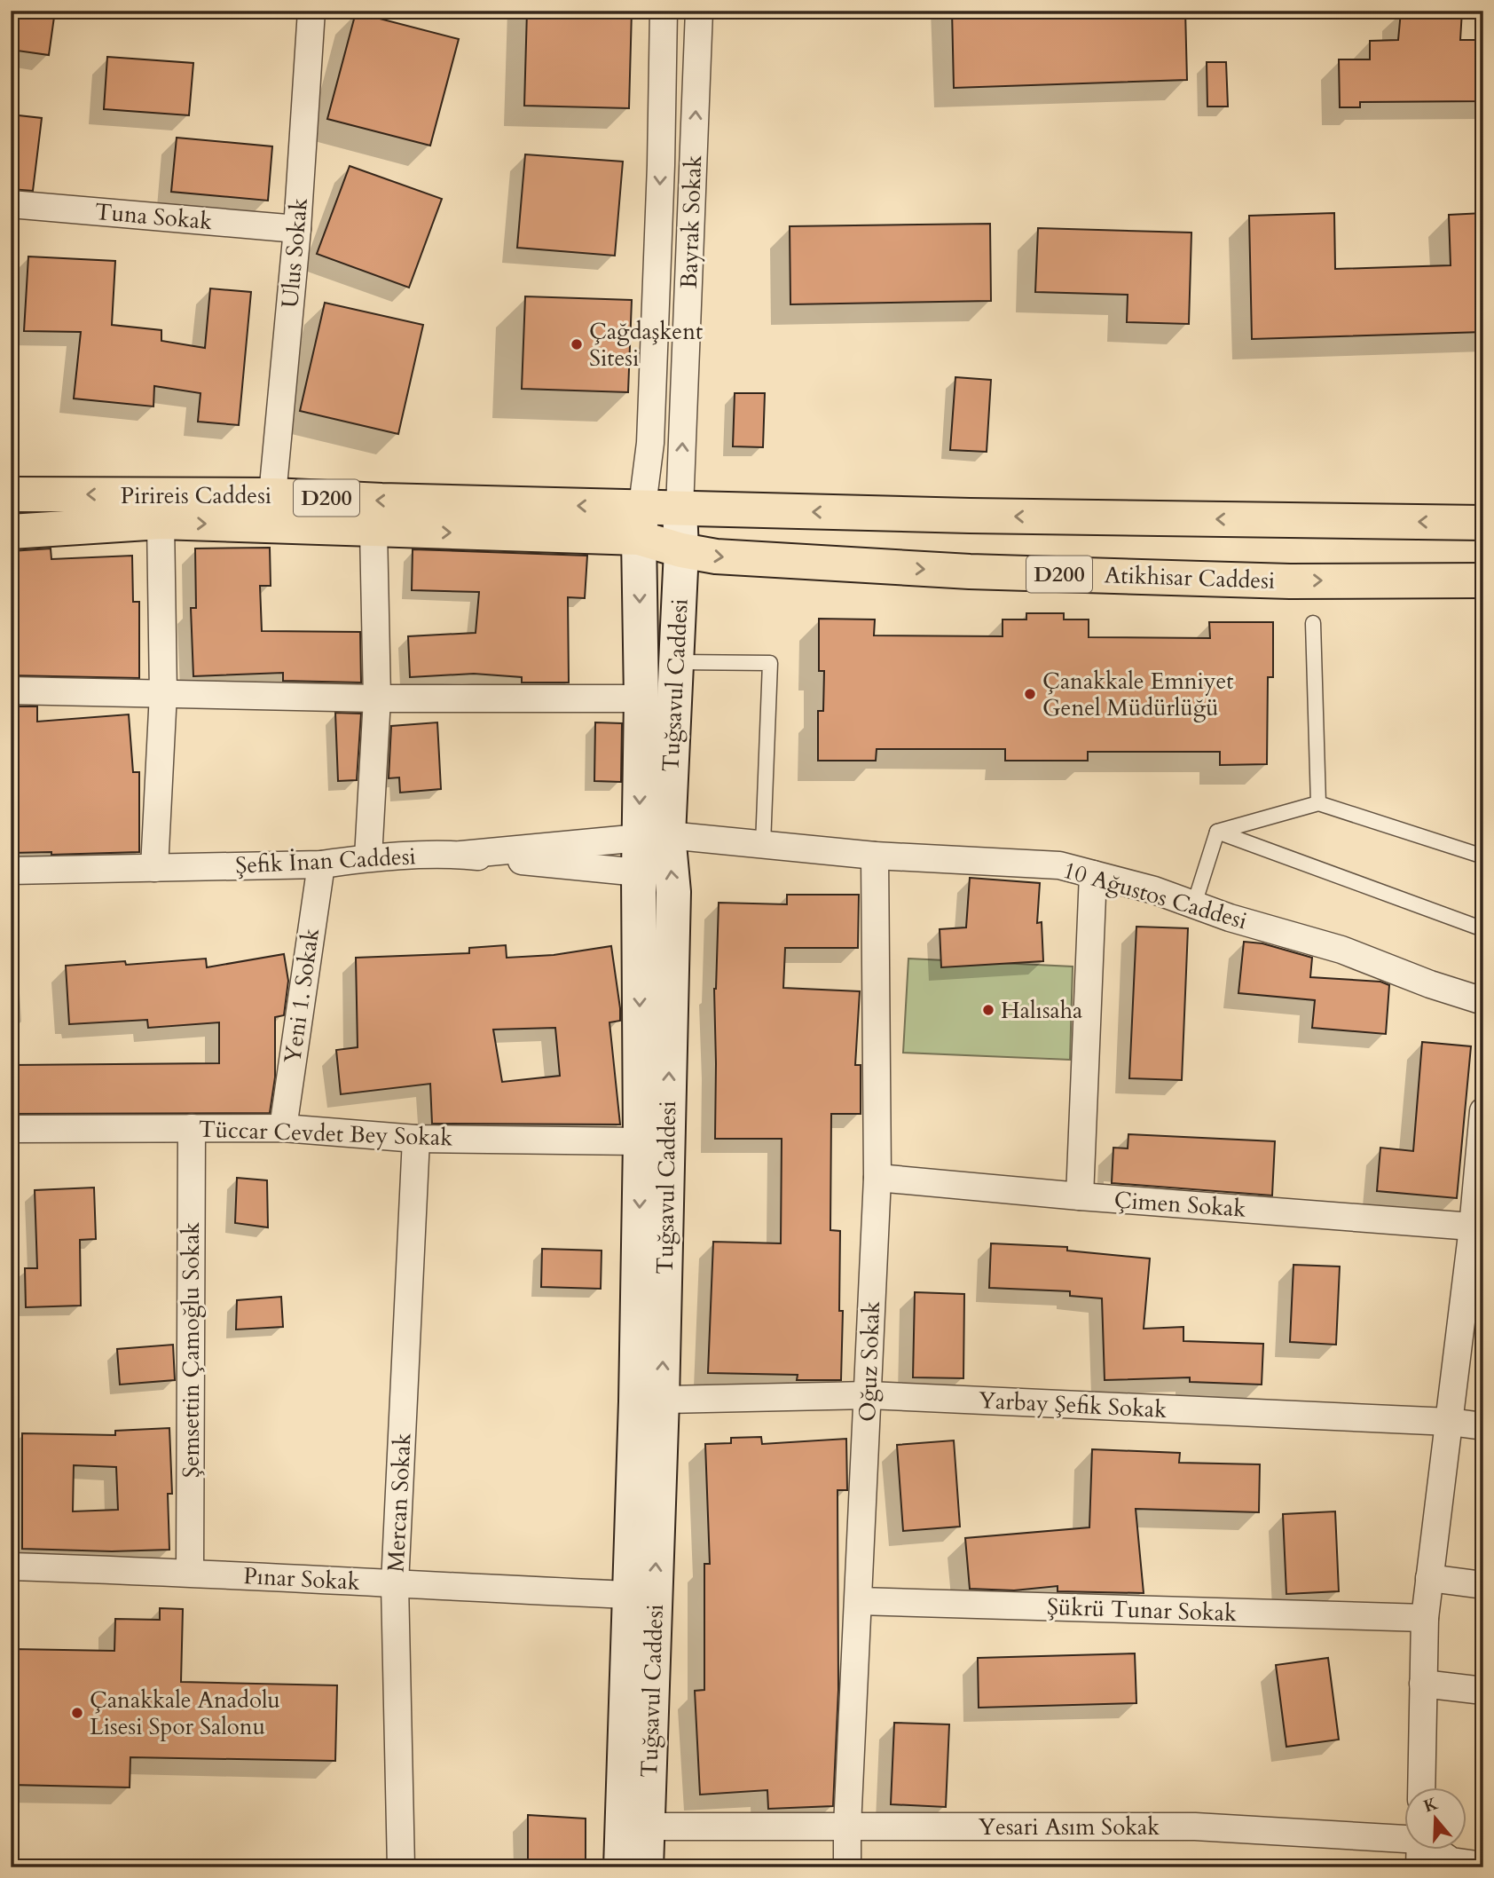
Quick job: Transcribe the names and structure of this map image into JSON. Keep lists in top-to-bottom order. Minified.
{"streets":{"highway":["Pirireis Caddesi","D200","Atikhisar Caddesi"],"main road":["Tuğsavul Caddesi"],"street":["Tuna Sokak","Bayrak Sokak","Ulus Sokak","Şefik İnan Caddesi","10 Ağustos Caddesi","Yeni 1. Sokak","Tüccar Cevdet Bey Sokak","Çimen Sokak","Şemsettin Çamoğlu Sokak","Oğuz Sokak","Yarbay Şefik Sokak","Mercan Sokak","Pınar Sokak","Şükrü Tunar Sokak","Yesari Asım Sokak"]},"crossings":[["Tuna Sokak","Ulus Sokak"],["Bayrak Sokak","Pirireis Caddesi"],["Bayrak Sokak","D200"],["Bayrak Sokak","Atikhisar Caddesi"],["Bayrak Sokak","Tuğsavul Caddesi"],["Ulus Sokak","Pirireis Caddesi"],["Pirireis Caddesi","D200"],["Pirireis Caddesi","Atikhisar Caddesi"],["D200","Atikhisar Caddesi"],["D200","Tuğsavul Caddesi"],["Atikhisar Caddesi","Tuğsavul Caddesi"],["Tuğsavul Caddesi","10 Ağustos Caddesi"],["Tuğsavul Caddesi","Yarbay Şefik Sokak"],["Tuğsavul Caddesi","Yesari Asım Sokak"],["Şefik İnan Caddesi","10 Ağustos Caddesi"],["Şefik İnan Caddesi","Yeni 1. Sokak"],["10 Ağustos Caddesi","Oğuz Sokak"],["Yeni 1. Sokak","Tüccar Cevdet Bey Sokak"],["Tüccar Cevdet Bey Sokak","Şemsettin Çamoğlu Sokak"],["Tüccar Cevdet Bey Sokak","Mercan Sokak"],["Çimen Sokak","Oğuz Sokak"],["Şemsettin Çamoğlu Sokak","Pınar Sokak"],["Oğuz Sokak","Yarbay Şefik Sokak"],["Oğuz Sokak","Şükrü Tunar Sokak"],["Oğuz Sokak","Yesari Asım Sokak"],["Mercan Sokak","Pınar Sokak"]],"places":["Çağdaşkent Sitesi","Çanakkale Emniyet Genel Müdürlüğü","Halısaha","Çanakkale Anadolu Lisesi Spor Salonu"],"north":"top"}
